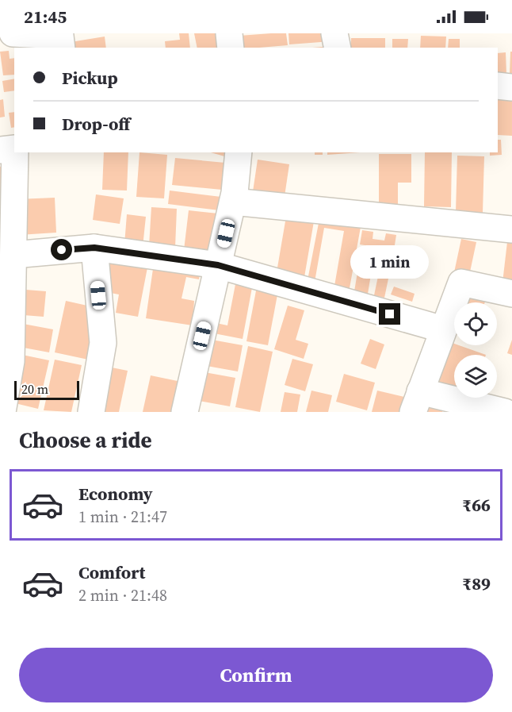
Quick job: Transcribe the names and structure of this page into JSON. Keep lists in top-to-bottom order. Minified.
{"scale_bar":"20 m","page":{"status":"21:45","banner":["Pickup","Drop-off"],"bubble":"1 min","scale":"20 m","heading":"Choose a ride","list":[{"name":"Economy","note":"1 min · 21:47","value":"₹66"},{"name":"Comfort","note":"2 min · 21:48","value":"₹89"}],"buttons":"Confirm"}}
